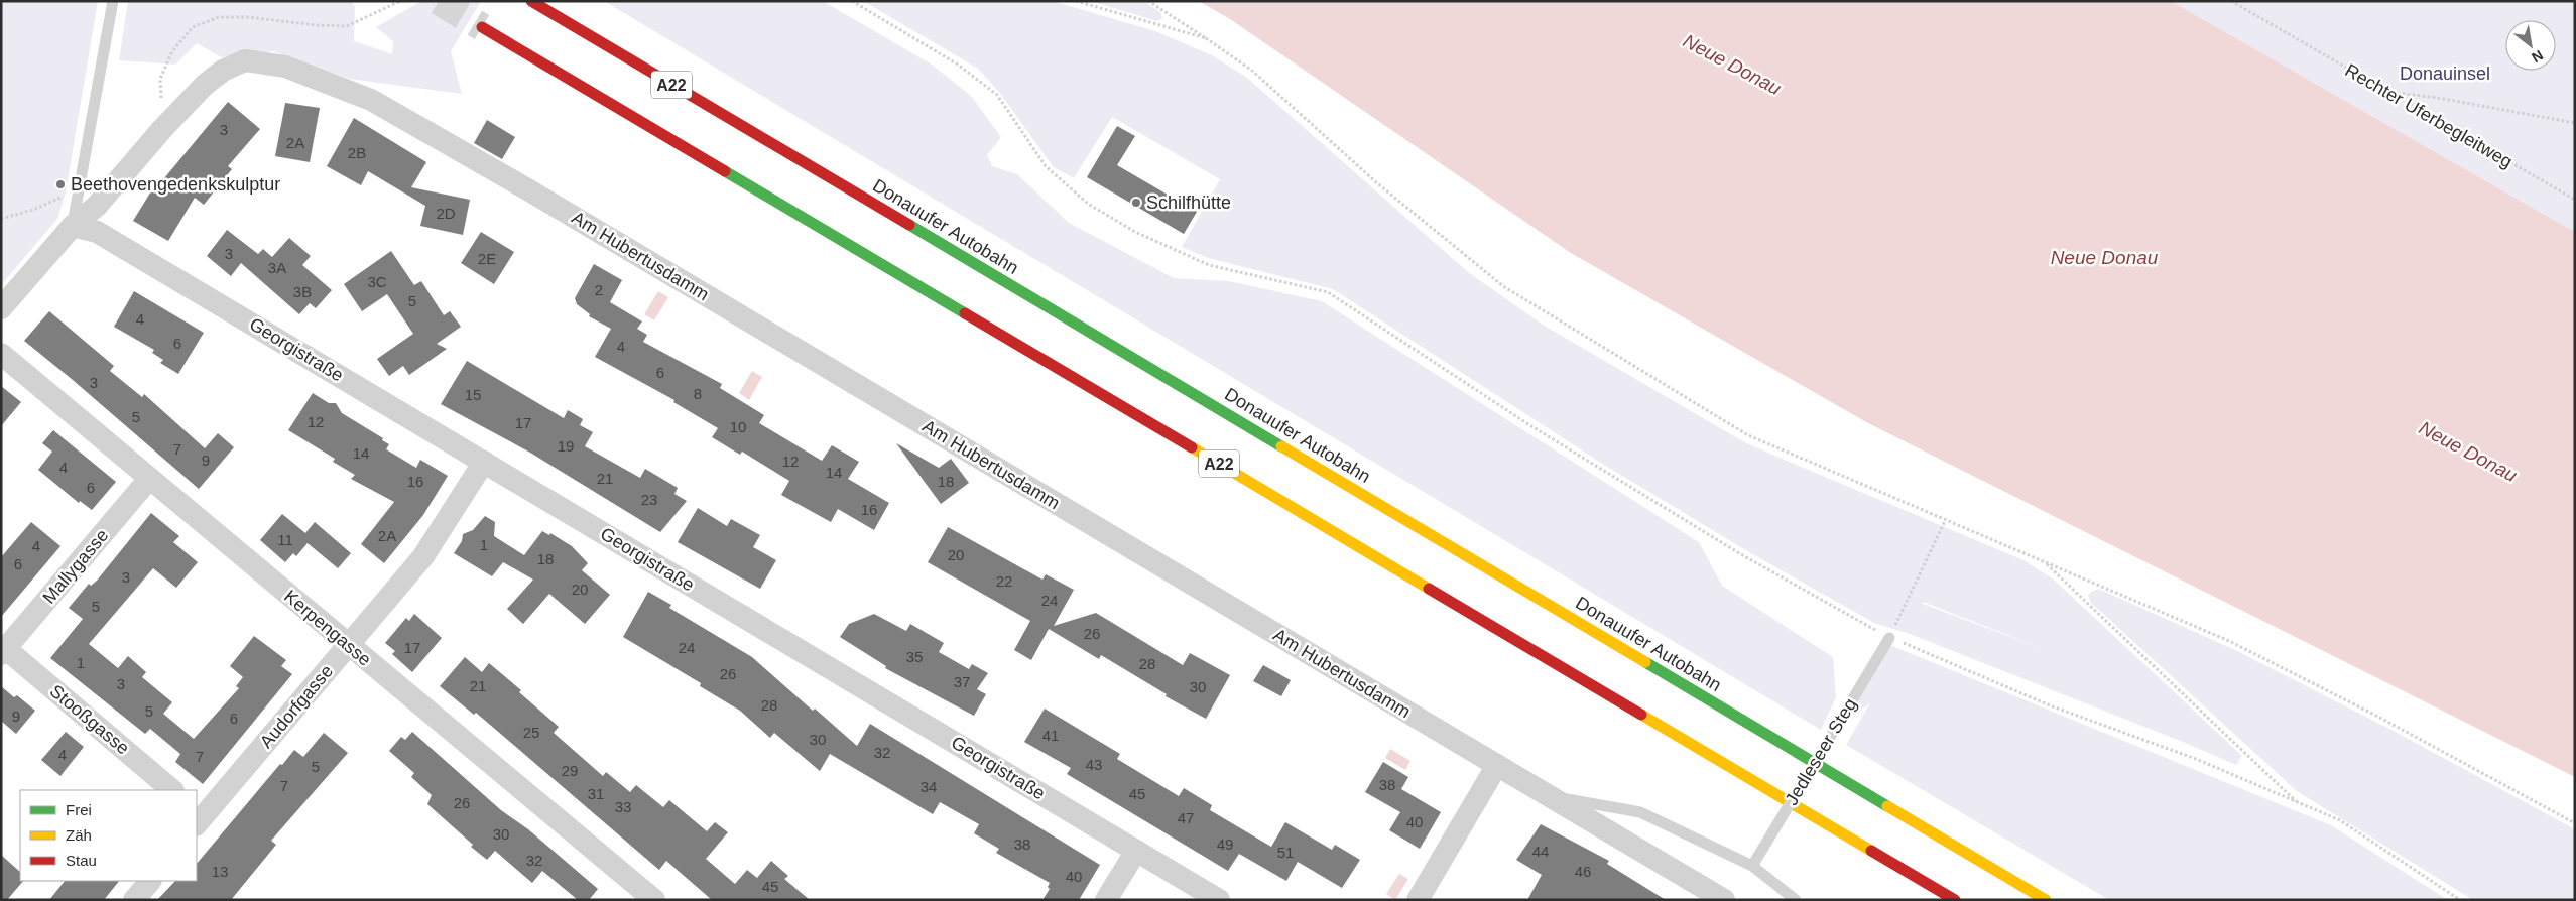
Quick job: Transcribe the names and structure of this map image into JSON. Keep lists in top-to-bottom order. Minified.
{"streets":{"highway":["A22","Donauufer Autobahn"],"street":["Am Hubertusdamm","Georgistraße","Mallygasse","Kerpengasse","Audorfgasse","Stooßgasse"],"lane":["Jedleseer Steg"],"path":["Rechter Uferbegleitweg"]},"crossings":[["Georgistraße","Audorfgasse"],["Mallygasse","Kerpengasse"],["Mallygasse","Stooßgasse"],["Kerpengasse","Audorfgasse"]],"water":["Neue Donau"],"parks":["Donauinsel"],"places":["Beethovengedenkskulptur","Schilfhütte"],"house_numbers":["3","2A","2B","2D","3","2E","3A","3C","2","3B","5","4","6","4","6","3","8","15","5","12","17","10","19","7","14","9","12","4","14","21","16","18","6","23","16","2A","11","1","4","20","18","6","3","22","20","24","5","26","17","24","35","1","28","26","37","3","21","30","28","5","9","6","25","41","30","32","4","7","43","5","29","38","7","34","31","45","26","33","47","40","30","38","49","44","51","32","13","46","40","45"],"legend":["Frei","Zäh","Stau"],"north":"bottom right"}
